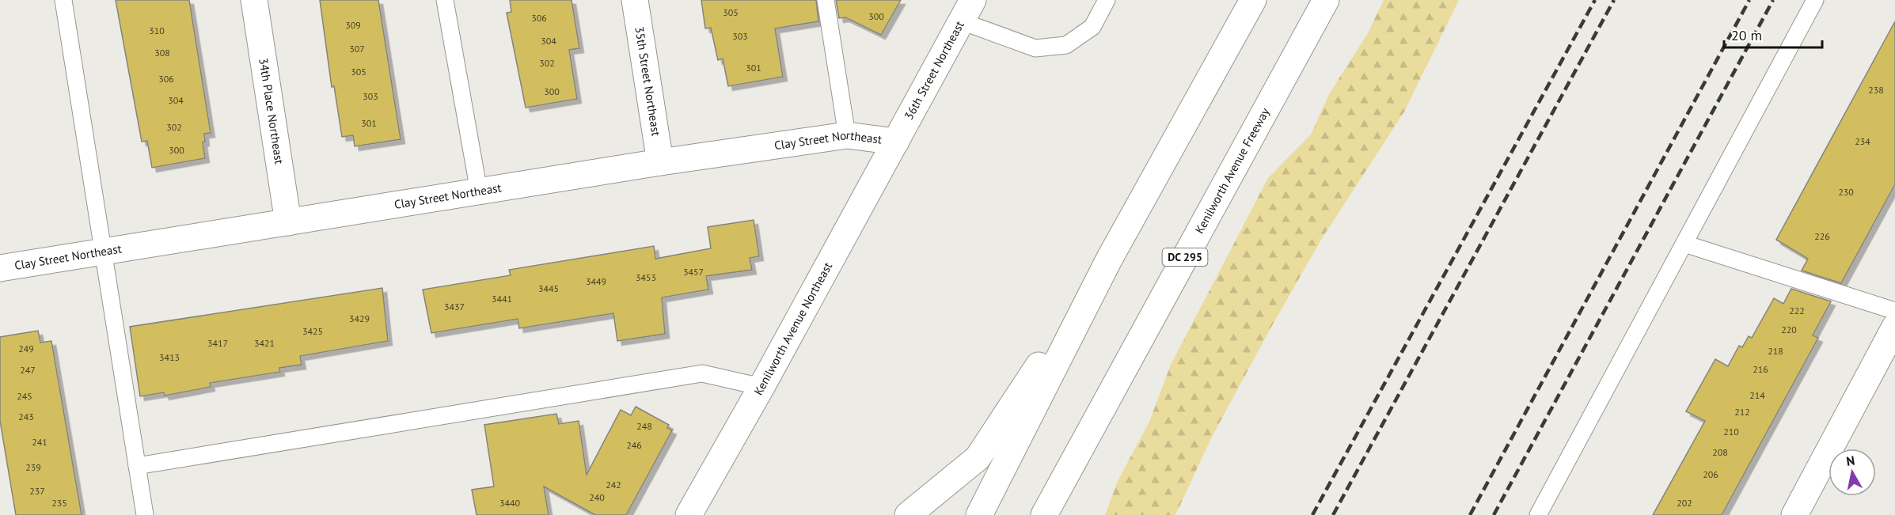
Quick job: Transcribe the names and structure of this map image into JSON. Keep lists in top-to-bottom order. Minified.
{"streets":{"main road":["36th Street Northeast","35th Street Northeast","34th Place Northeast","Clay Street Northeast","Kenilworth Avenue Freeway","DC 295","Kenilworth Avenue Northeast"]},"crossings":[["36th Street Northeast","Clay Street Northeast"],["36th Street Northeast","Kenilworth Avenue Northeast"],["35th Street Northeast","Clay Street Northeast"],["34th Place Northeast","Clay Street Northeast"],["Clay Street Northeast","Kenilworth Avenue Northeast"]],"house_numbers":["305","300","306","309","310","303","304","307","308","302","301","305","306","238","300","303","304","301","302","234","300","230","226","3457","3453","3449","3445","3441","3437","222","3429","220","3425","3417","3421","249","218","3413","216","247","214","245","212","243","248","210","241","246","208","239","206","242","237","240","235","3440","202"],"scale_bar":"20 m","north":"top"}
